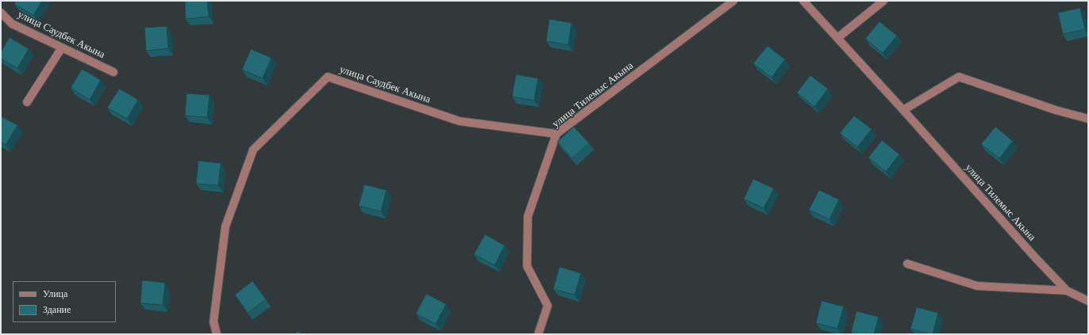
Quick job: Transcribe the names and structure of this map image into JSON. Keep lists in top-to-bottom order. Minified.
{"streets":{"street":["улица Саудбек Акына","улица Тилемыс Акына"]},"crossings":[["улица Саудбек Акына","улица Тилемыс Акына"]],"legend":["Улица","Здание"]}
